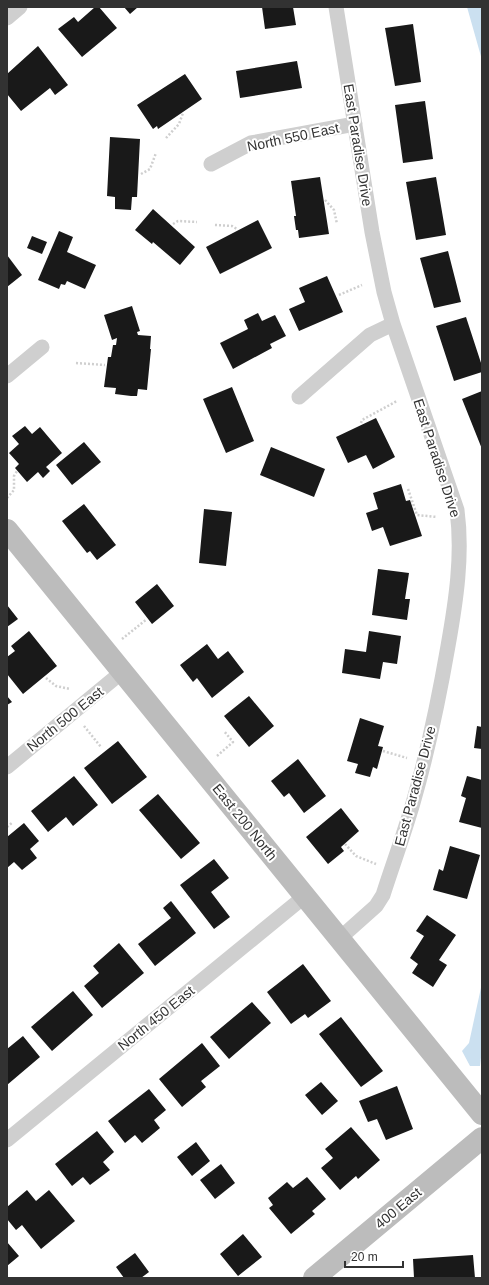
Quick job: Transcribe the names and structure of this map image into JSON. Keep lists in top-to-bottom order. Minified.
{"streets":{"street":["North 550 East","East Paradise Drive","North 500 East","East 200 North","North 450 East","400 East"]},"crossings":[["North 550 East","East Paradise Drive"],["East Paradise Drive","East 200 North"],["North 500 East","East 200 North"],["East 200 North","North 450 East"]],"scale_bar":"20 m"}
